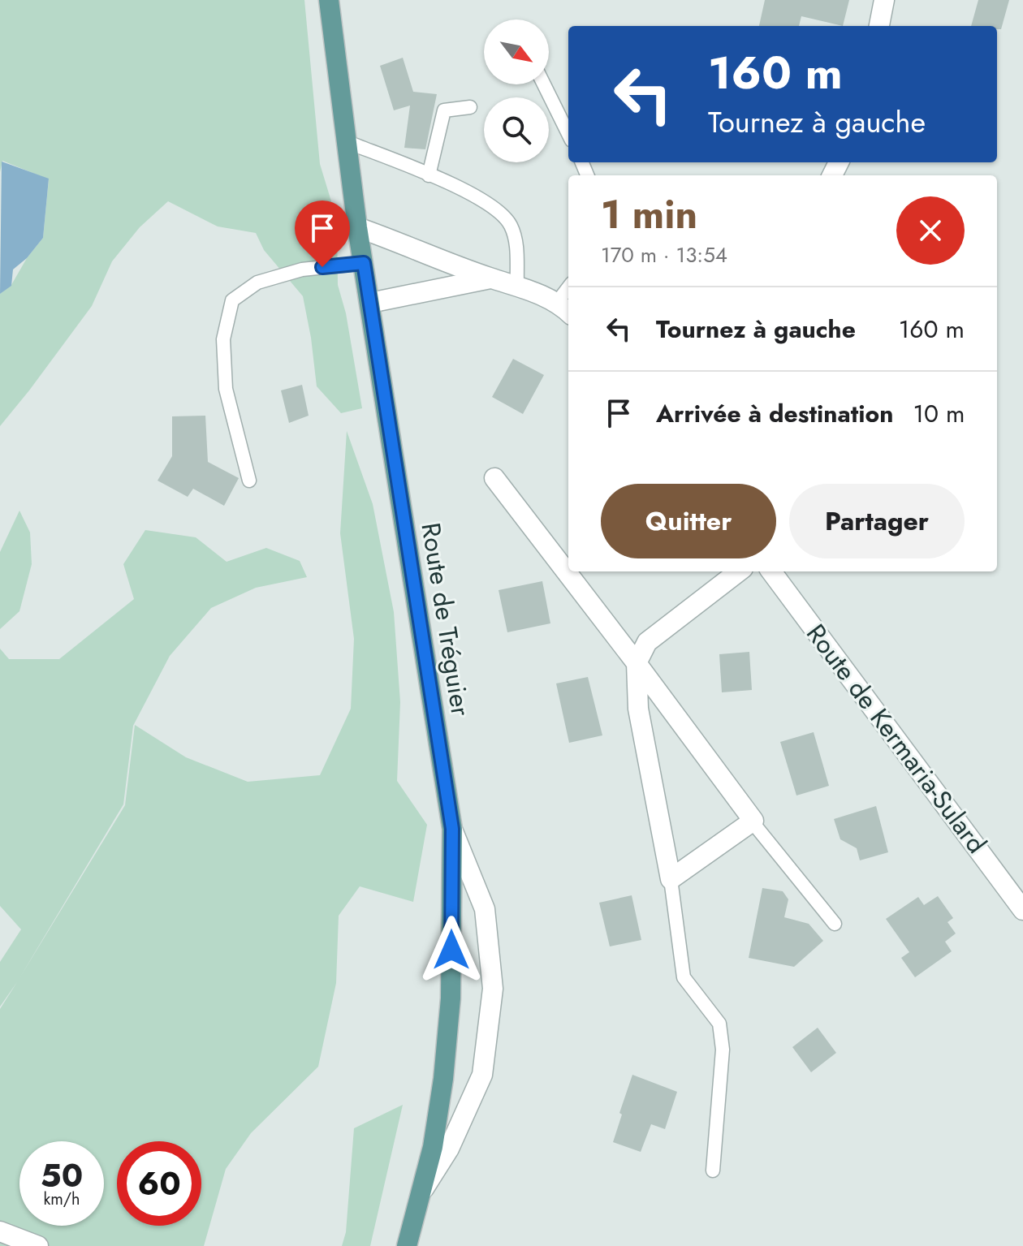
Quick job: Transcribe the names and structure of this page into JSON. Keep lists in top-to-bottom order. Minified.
{"streets":{"main road":["Route de Tréguier"],"street":["Route de Kermaria-Sulard"]},"north":"bottom right","page":{"turn":["160 m","Tournez à gauche"],"heading":["1 min","170 m · 13:54"],"list":[{"name":"Tournez à gauche","value":"160 m"},{"name":"Arrivée à destination","value":"10 m"}],"buttons":["Quitter","Partager"],"speed":"50 km/h","limit":"60"}}
